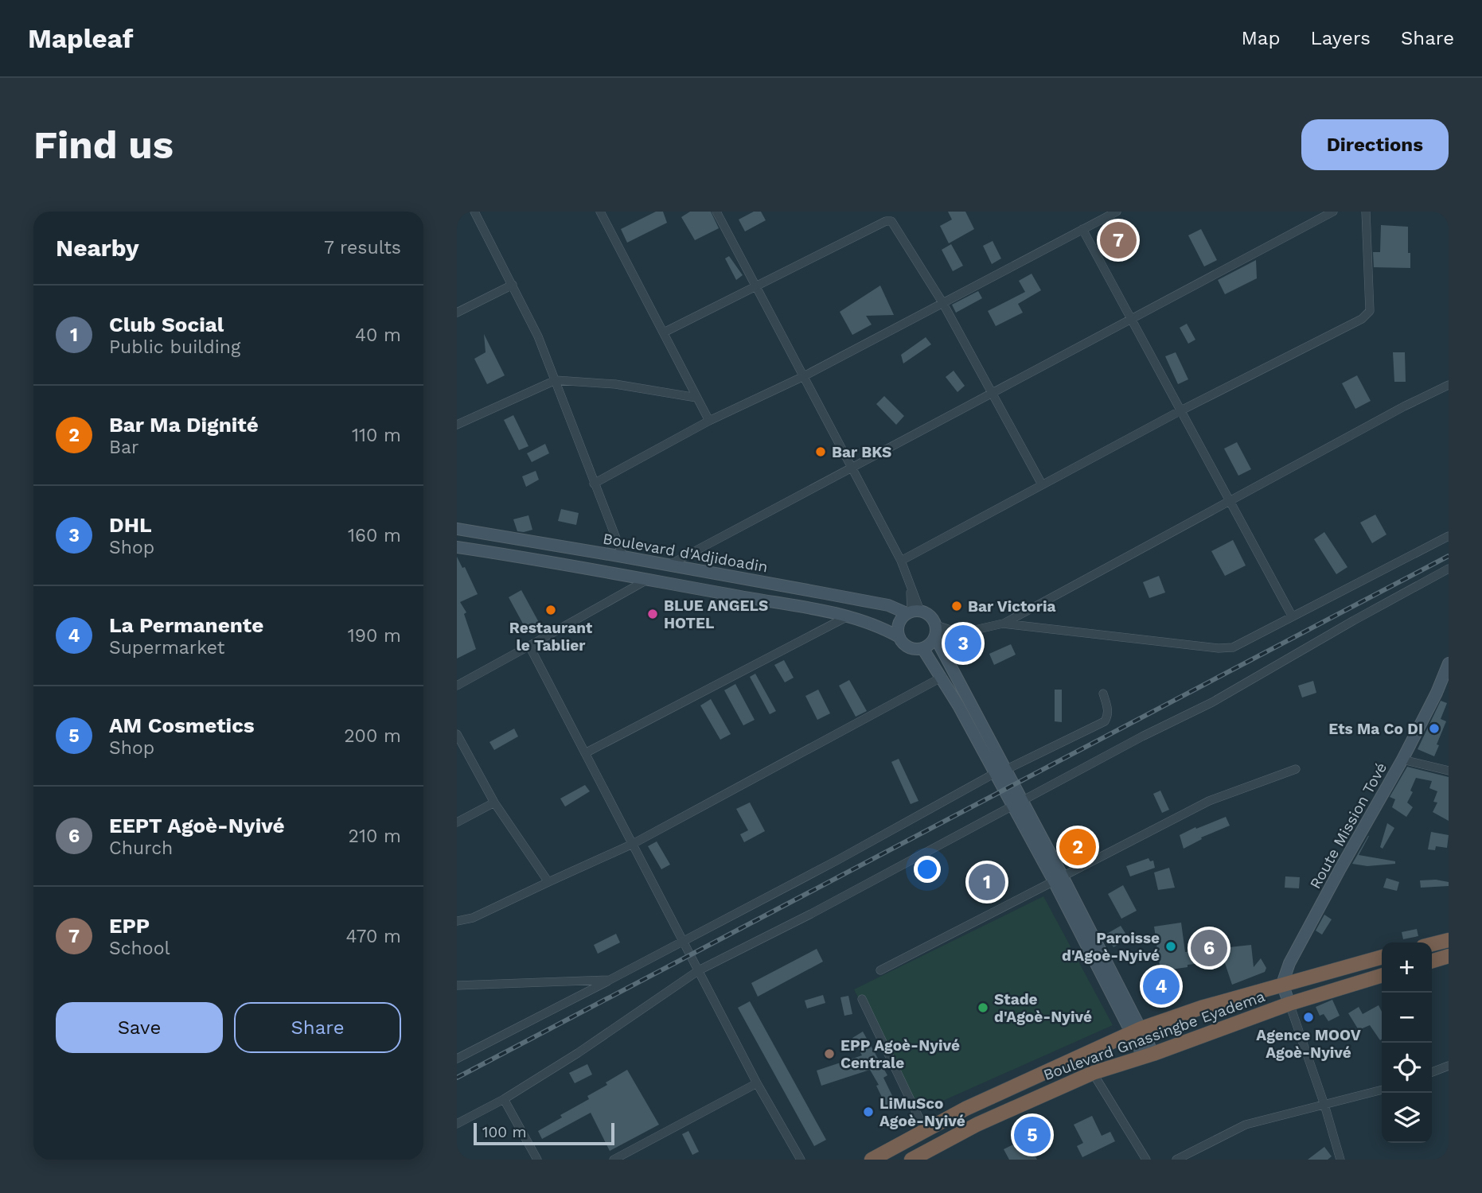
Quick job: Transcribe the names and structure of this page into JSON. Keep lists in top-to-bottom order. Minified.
{"streets":{"highway":["Boulevard Gnassingbe Eyadema"],"main road":["Boulevard d'Adjidoadin","Route Mission Tové"]},"crossings":[["Route Mission Tové","Boulevard Gnassingbe Eyadema"]],"places":["Bar BKS","Bar Victoria","Restaurant le Tablier","BLUE ANGELS HOTEL","Ets Ma Co DI","Paroisse d'Agoè-Nyivé","Stade d'Agoè-Nyivé","Agence MOOV Agoè-Nyivé","EPP Agoè-Nyivé Centrale","LiMuSco Agoè-Nyivé"],"scale_bar":"100 m","page":{"header":"Mapleaf","nav":["Map","Layers","Share"],"buttons":["Directions",["Save","Share"]],"title":"Find us","heading":["Nearby","7 results"],"pins":["7","3","2","1","6","4","5"],"list":[{"mark":"1","name":"Club Social","note":"Public building","value":"40 m"},{"mark":"2","name":"Bar Ma Dignité","note":"Bar","value":"110 m"},{"mark":"3","name":"DHL","note":"Shop","value":"160 m"},{"mark":"4","name":"La Permanente","note":"Supermarket","value":"190 m"},{"mark":"5","name":"AM Cosmetics","note":"Shop","value":"200 m"},{"mark":"6","name":"EEPT Agoè-Nyivé","note":"Church","value":"210 m"},{"mark":"7","name":"EPP","note":"School","value":"470 m"}],"map_buttons":["+","−"],"scale":"100 m"}}
